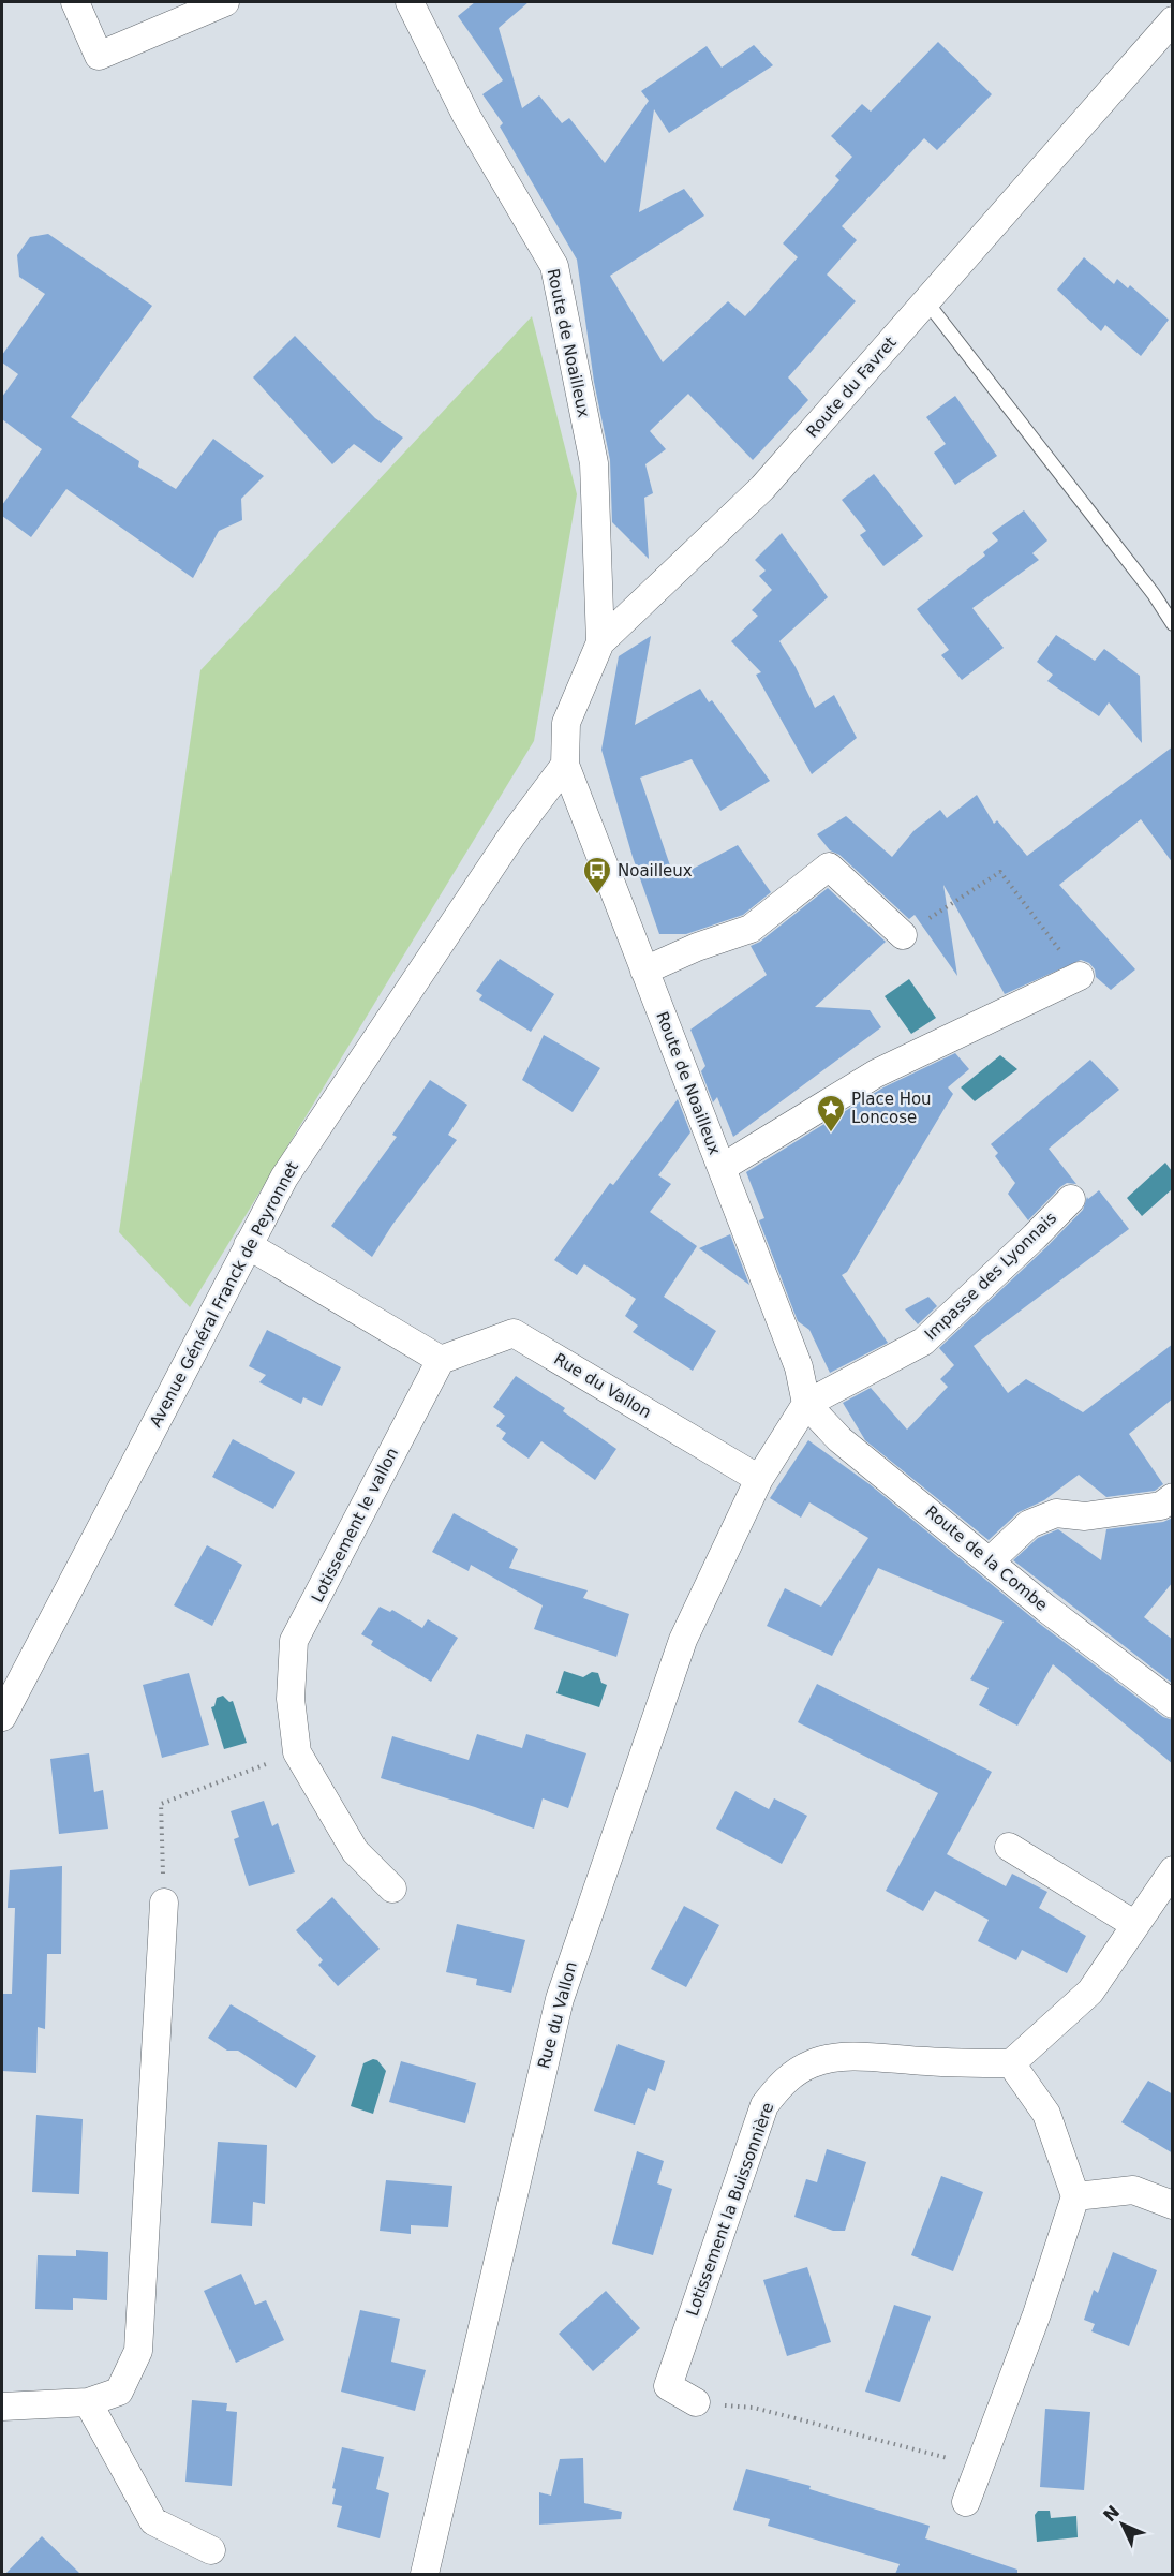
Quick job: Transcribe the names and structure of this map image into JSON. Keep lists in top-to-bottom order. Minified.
{"streets":{"street":["Route de Noailleux","Route du Favret","Impasse des Lyonnais","Avenue Général Franck de Peyronnet","Rue du Vallon","Lotissement le vallon","Route de la Combe","Lotissement la Buissonnière"]},"crossings":[["Route de Noailleux","Route du Favret"],["Route de Noailleux","Impasse des Lyonnais"],["Route de Noailleux","Avenue Général Franck de Peyronnet"],["Route de Noailleux","Rue du Vallon"],["Route de Noailleux","Route de la Combe"],["Route du Favret","Avenue Général Franck de Peyronnet"],["Impasse des Lyonnais","Rue du Vallon"],["Impasse des Lyonnais","Route de la Combe"],["Rue du Vallon","Lotissement le vallon"],["Rue du Vallon","Route de la Combe"]],"places":{"bus stop":["Noailleux"],"place":["Place Hou Loncose"]},"north":"top left"}
